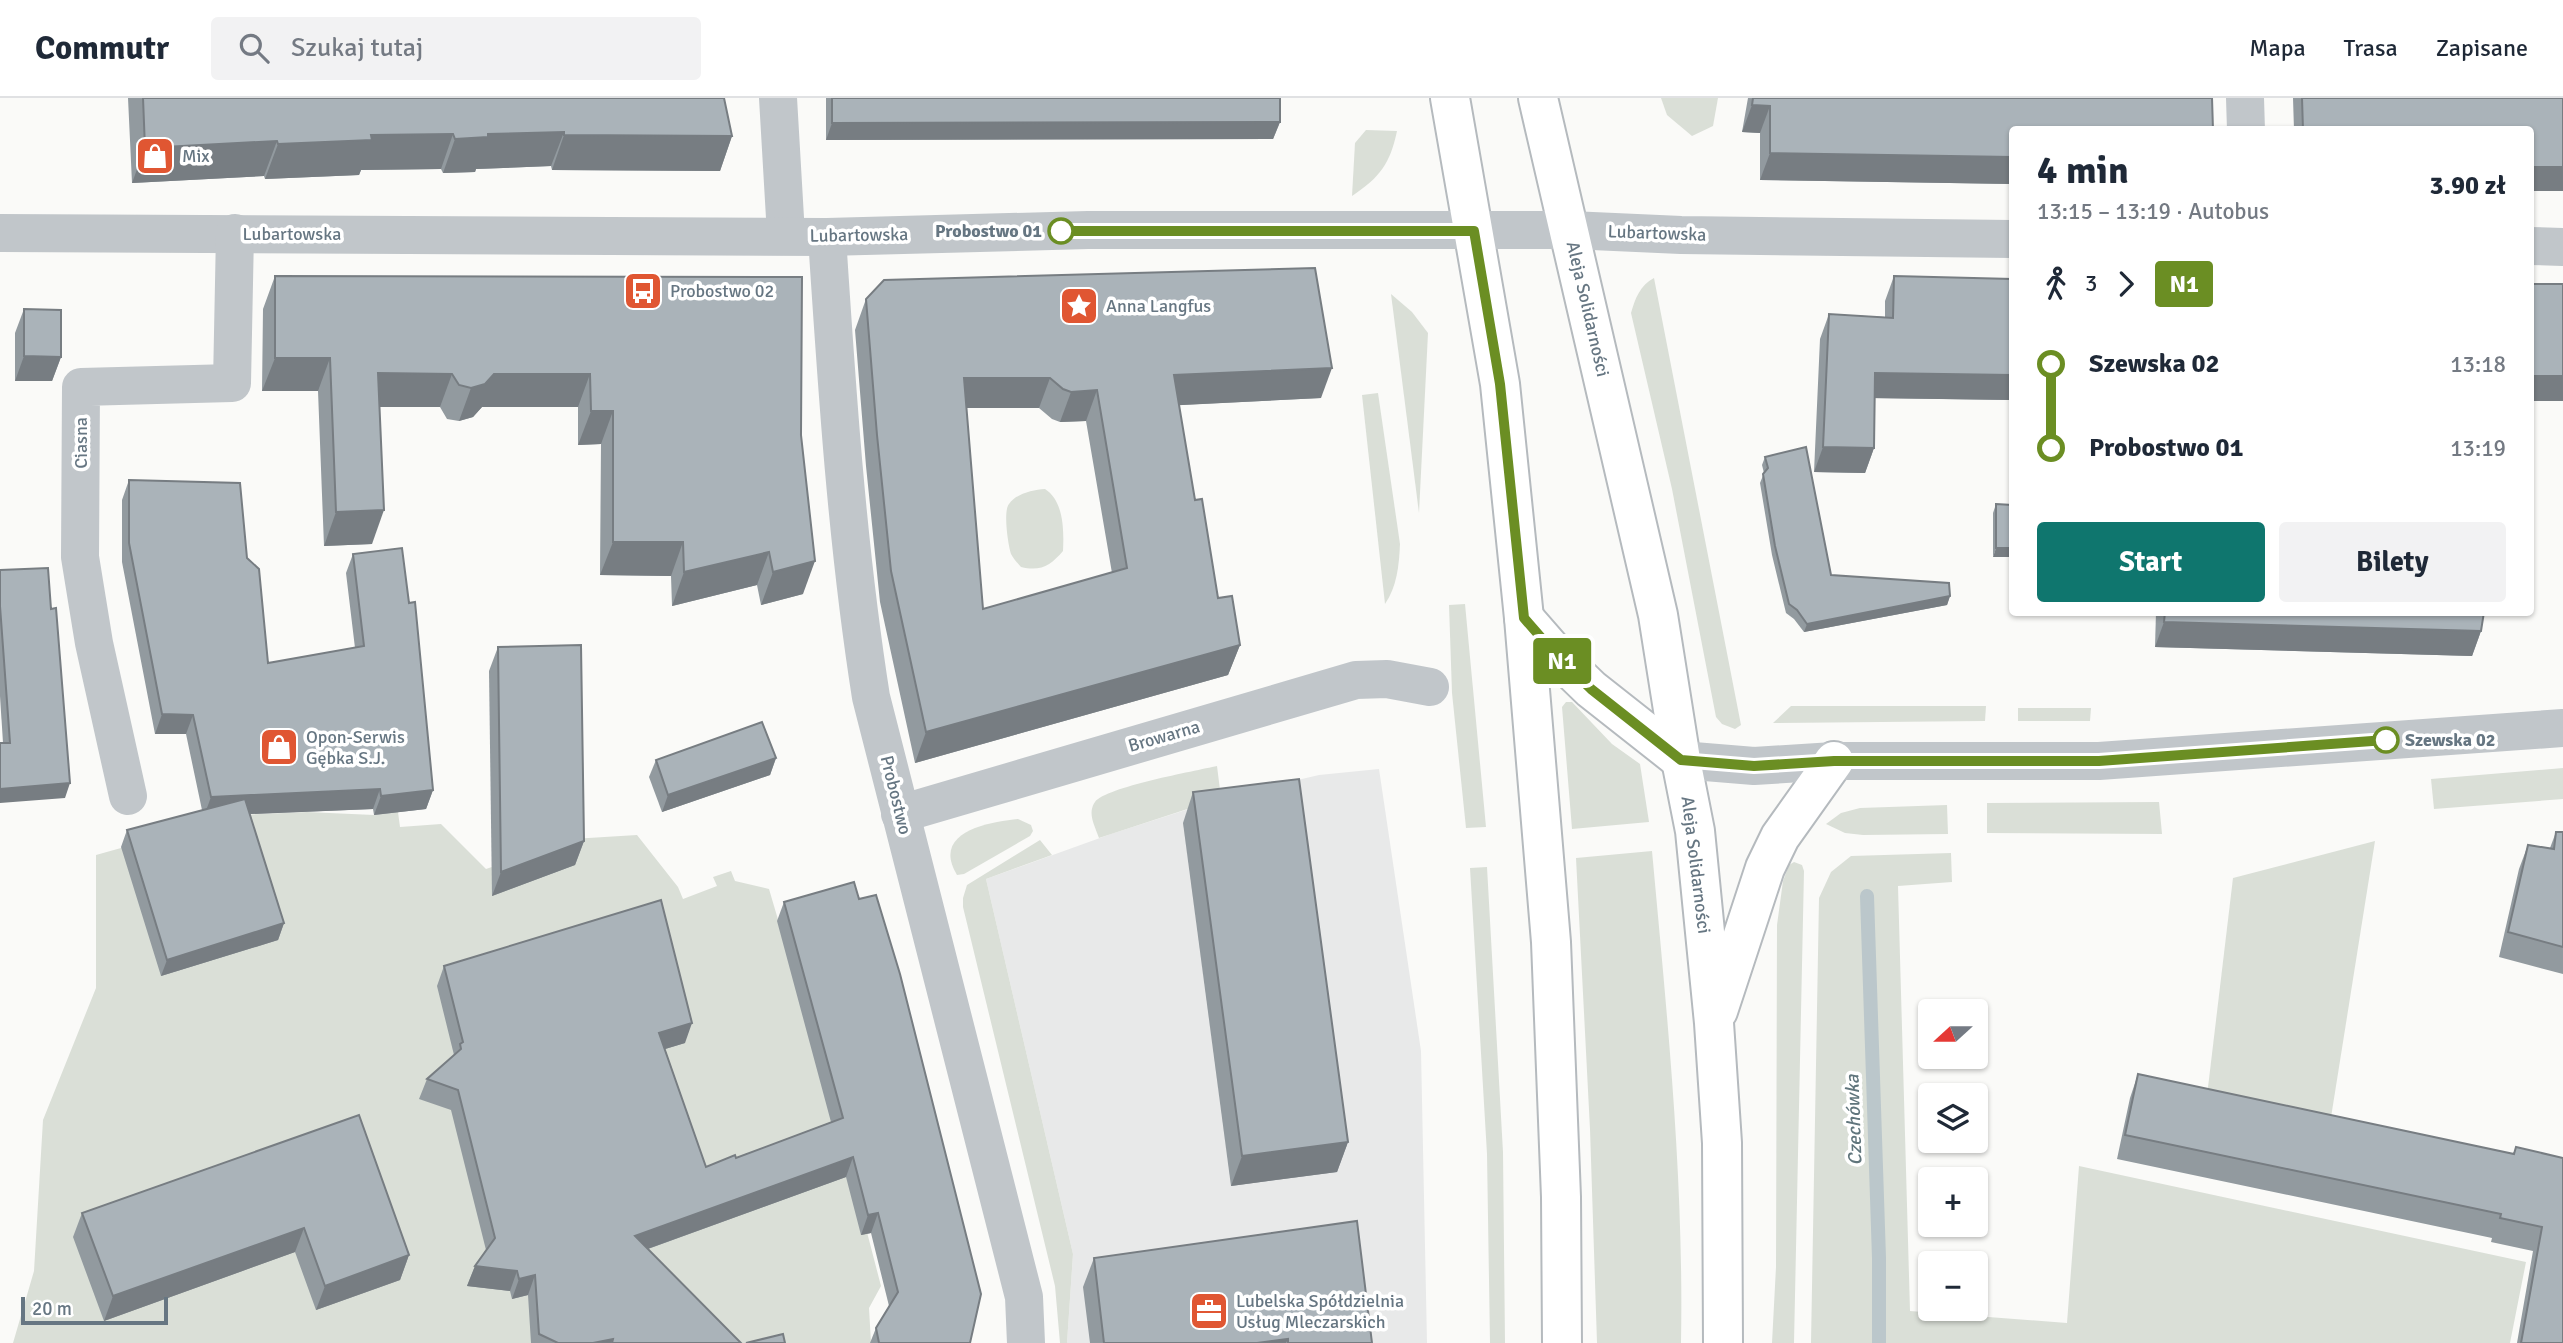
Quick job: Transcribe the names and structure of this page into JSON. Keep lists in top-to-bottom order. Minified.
{"streets":{"main road":["Aleja Solidarności"],"street":["Lubartowska","Ciasna","Browarna","Probostwo"]},"crossings":[["Lubartowska","Aleja Solidarności"],["Lubartowska","Ciasna"],["Lubartowska","Probostwo"],["Browarna","Probostwo"]],"water":["Czechówka"],"places":{"shop":["Mix","Opon-Serwis Gębka S.J."],"other":["Probostwo 01","Szewska 02"],"bus stop":["Probostwo 02"],"place":["Anna Langfus"],"office":["Lubelska Spółdzielnia Usług Mleczarskich"]},"lines":["bus line N1"],"scale_bar":"20 m","north":"left","page":{"header":"Commutr","search":"Szukaj tutaj","nav":["Mapa","Trasa","Zapisane"],"on_map":"N1","heading":["4 min","13:15 – 13:19 · Autobus","3.90 zł"],"legs":["3","N1"],"list":[{"name":"Szewska 02","value":"13:18"},{"name":"Probostwo 01","value":"13:19"}],"buttons":["Start","Bilety"],"map_buttons":["+","−"],"scale":"20 m"}}
